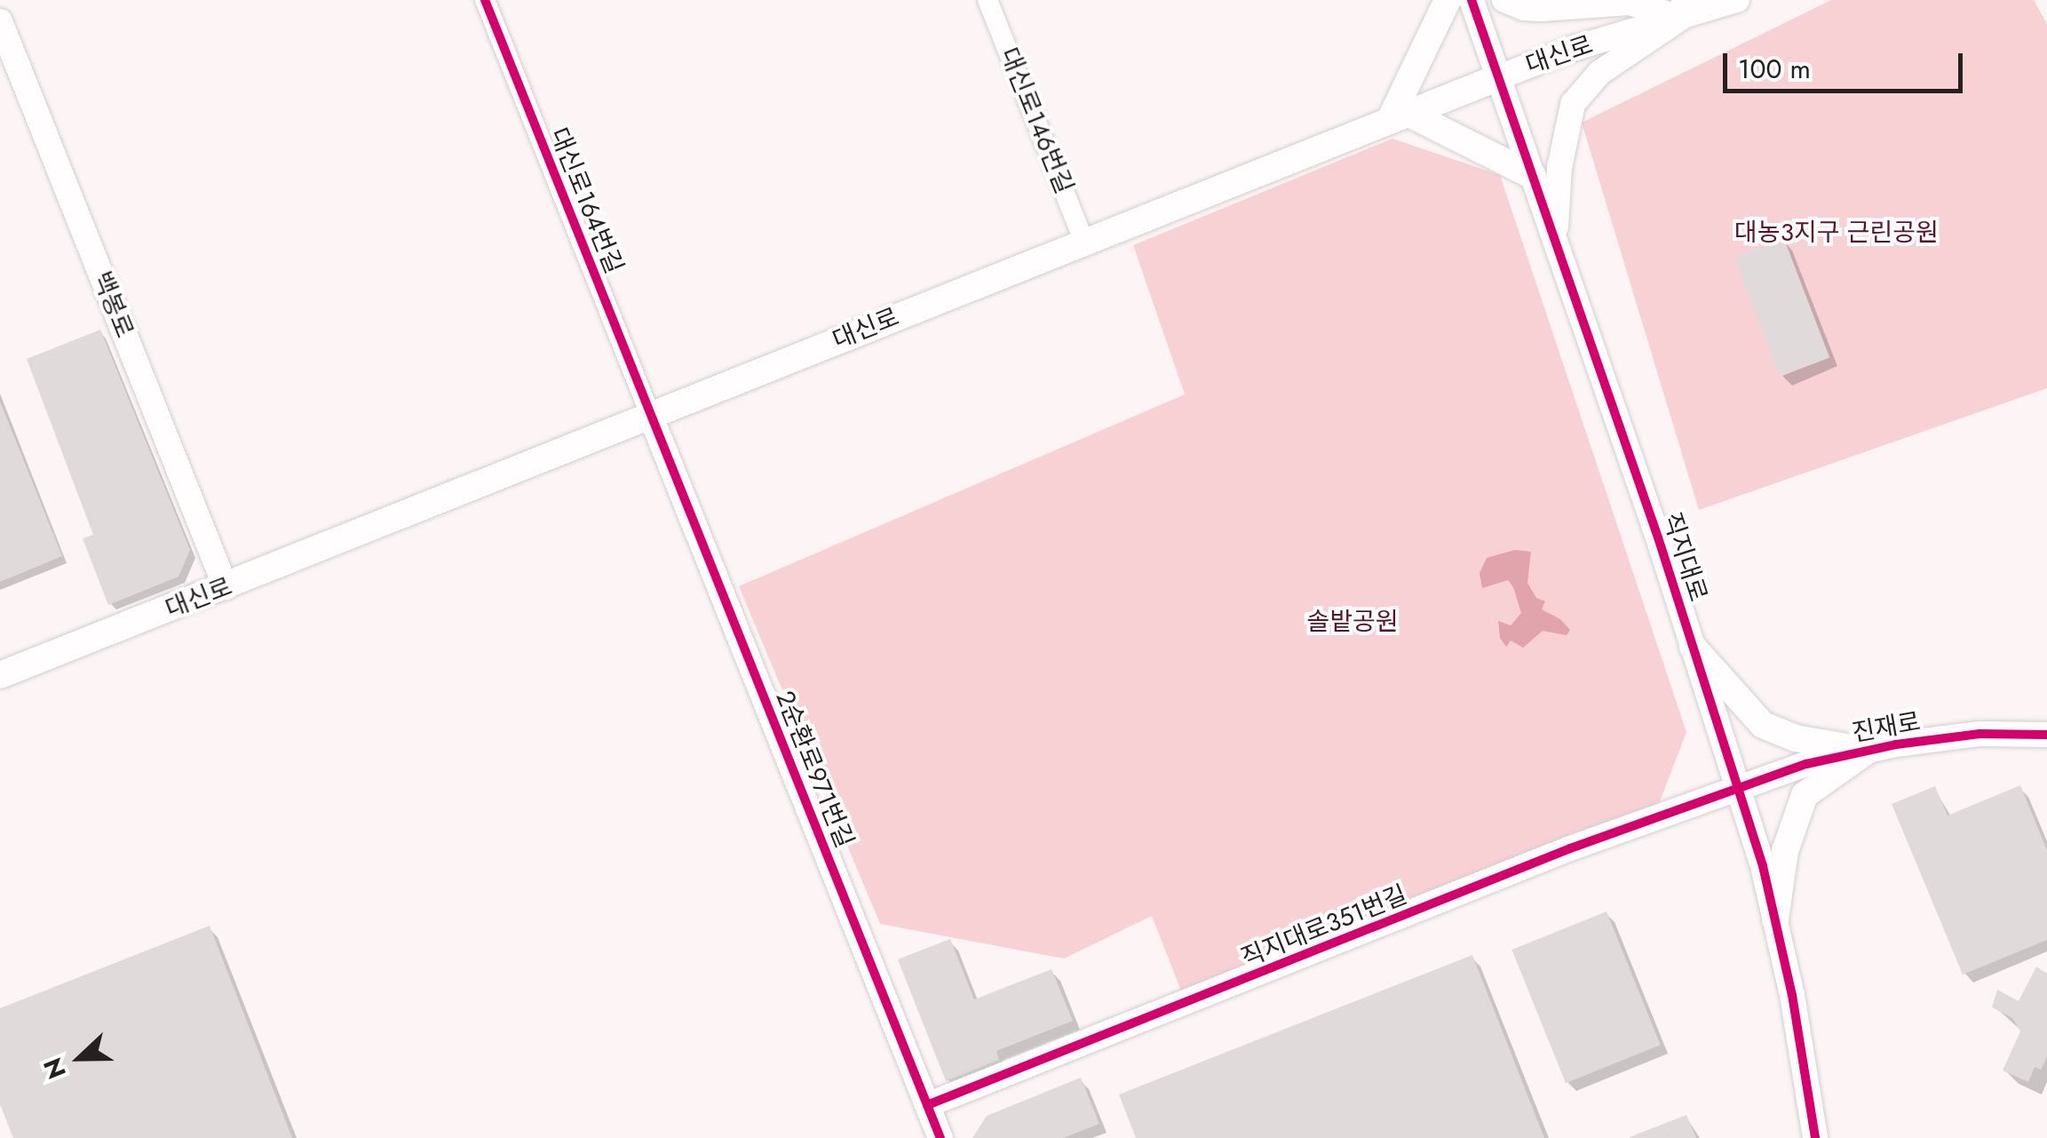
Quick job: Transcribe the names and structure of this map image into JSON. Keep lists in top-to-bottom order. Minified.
{"streets":{"main road":["대신로"],"street":["대신로146번길","대신로164번길","백봉로","직지대로","진재로","2순환로971번길","직지대로351번길"]},"crossings":[["대신로","대신로146번길"],["대신로","대신로164번길"],["대신로","백봉로"],["대신로","직지대로"],["대신로","2순환로971번길"],["대신로164번길","2순환로971번길"],["직지대로","진재로"],["직지대로","직지대로351번길"],["진재로","직지대로351번길"],["2순환로971번길","직지대로351번길"]],"parks":["대농3지구 근린공원","솔밭공원"],"scale_bar":"100 m","north":"left"}
